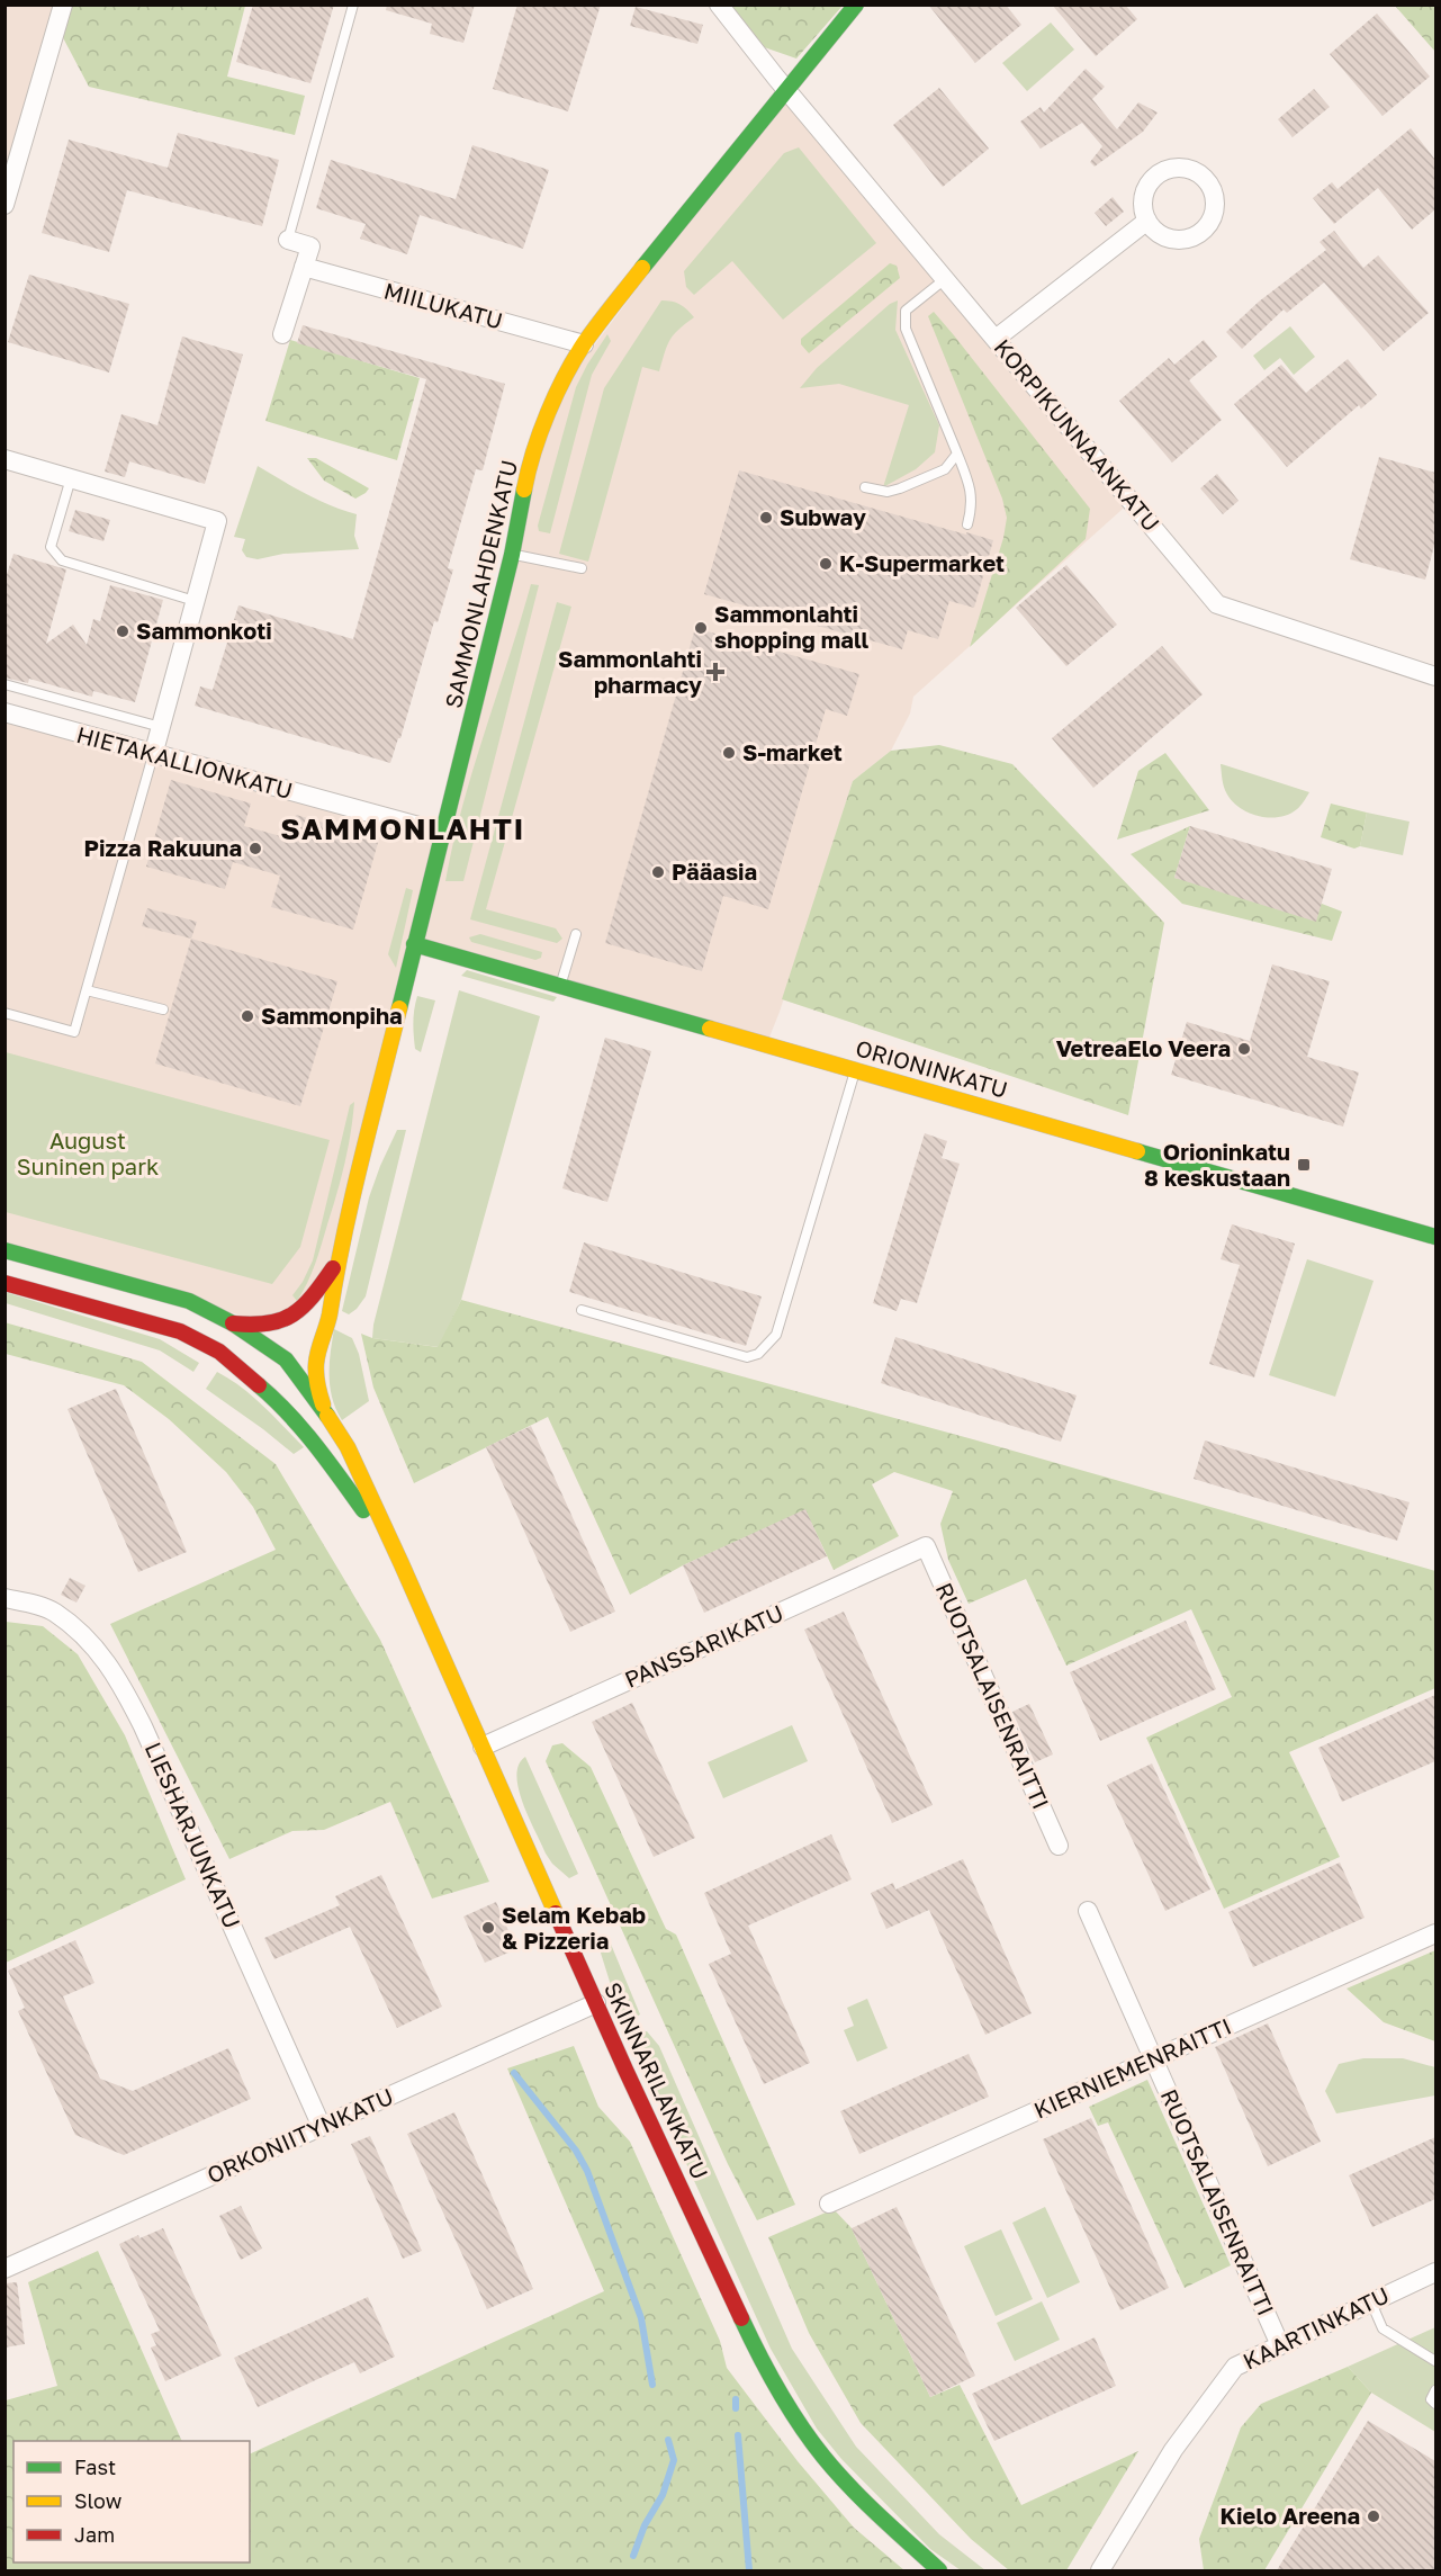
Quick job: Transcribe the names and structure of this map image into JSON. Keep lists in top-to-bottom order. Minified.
{"streets":{"main road":["SAMMONLAHDENKATU","ORIONINKATU","SKINNARILANKATU"],"street":["MIILUKATU","KORPIKUNNAANKATU","HIETAKALLIONKATU","PANSSARIKATU","RUOTSALAISENRAITTI","LIESHARJUNKATU","KIERNIEMENRAITTI","ORKONIITYNKATU","KAARTINKATU"]},"crossings":[["MIILUKATU","SAMMONLAHDENKATU"],["KORPIKUNNAANKATU","SAMMONLAHDENKATU"],["SAMMONLAHDENKATU","HIETAKALLIONKATU"],["SAMMONLAHDENKATU","ORIONINKATU"],["SAMMONLAHDENKATU","SKINNARILANKATU"],["PANSSARIKATU","RUOTSALAISENRAITTI"],["PANSSARIKATU","SKINNARILANKATU"],["RUOTSALAISENRAITTI","KIERNIEMENRAITTI"],["RUOTSALAISENRAITTI","KAARTINKATU"],["LIESHARJUNKATU","ORKONIITYNKATU"],["SKINNARILANKATU","ORKONIITYNKATU"]],"districts":["SAMMONLAHTI"],"parks":["August Suninen park"],"places":{"other":["Subway","K-Supermarket","Sammonlahti shopping mall","Sammonkoti","S-market","Pizza Rakuuna","Pääasia","Sammonpiha","VetreaElo Veera","Selam Kebab & Pizzeria","Kielo Areena"],"health":["Sammonlahti pharmacy"],"transit":["Orioninkatu 8 keskustaan"]},"legend":["Fast","Slow","Jam"]}
